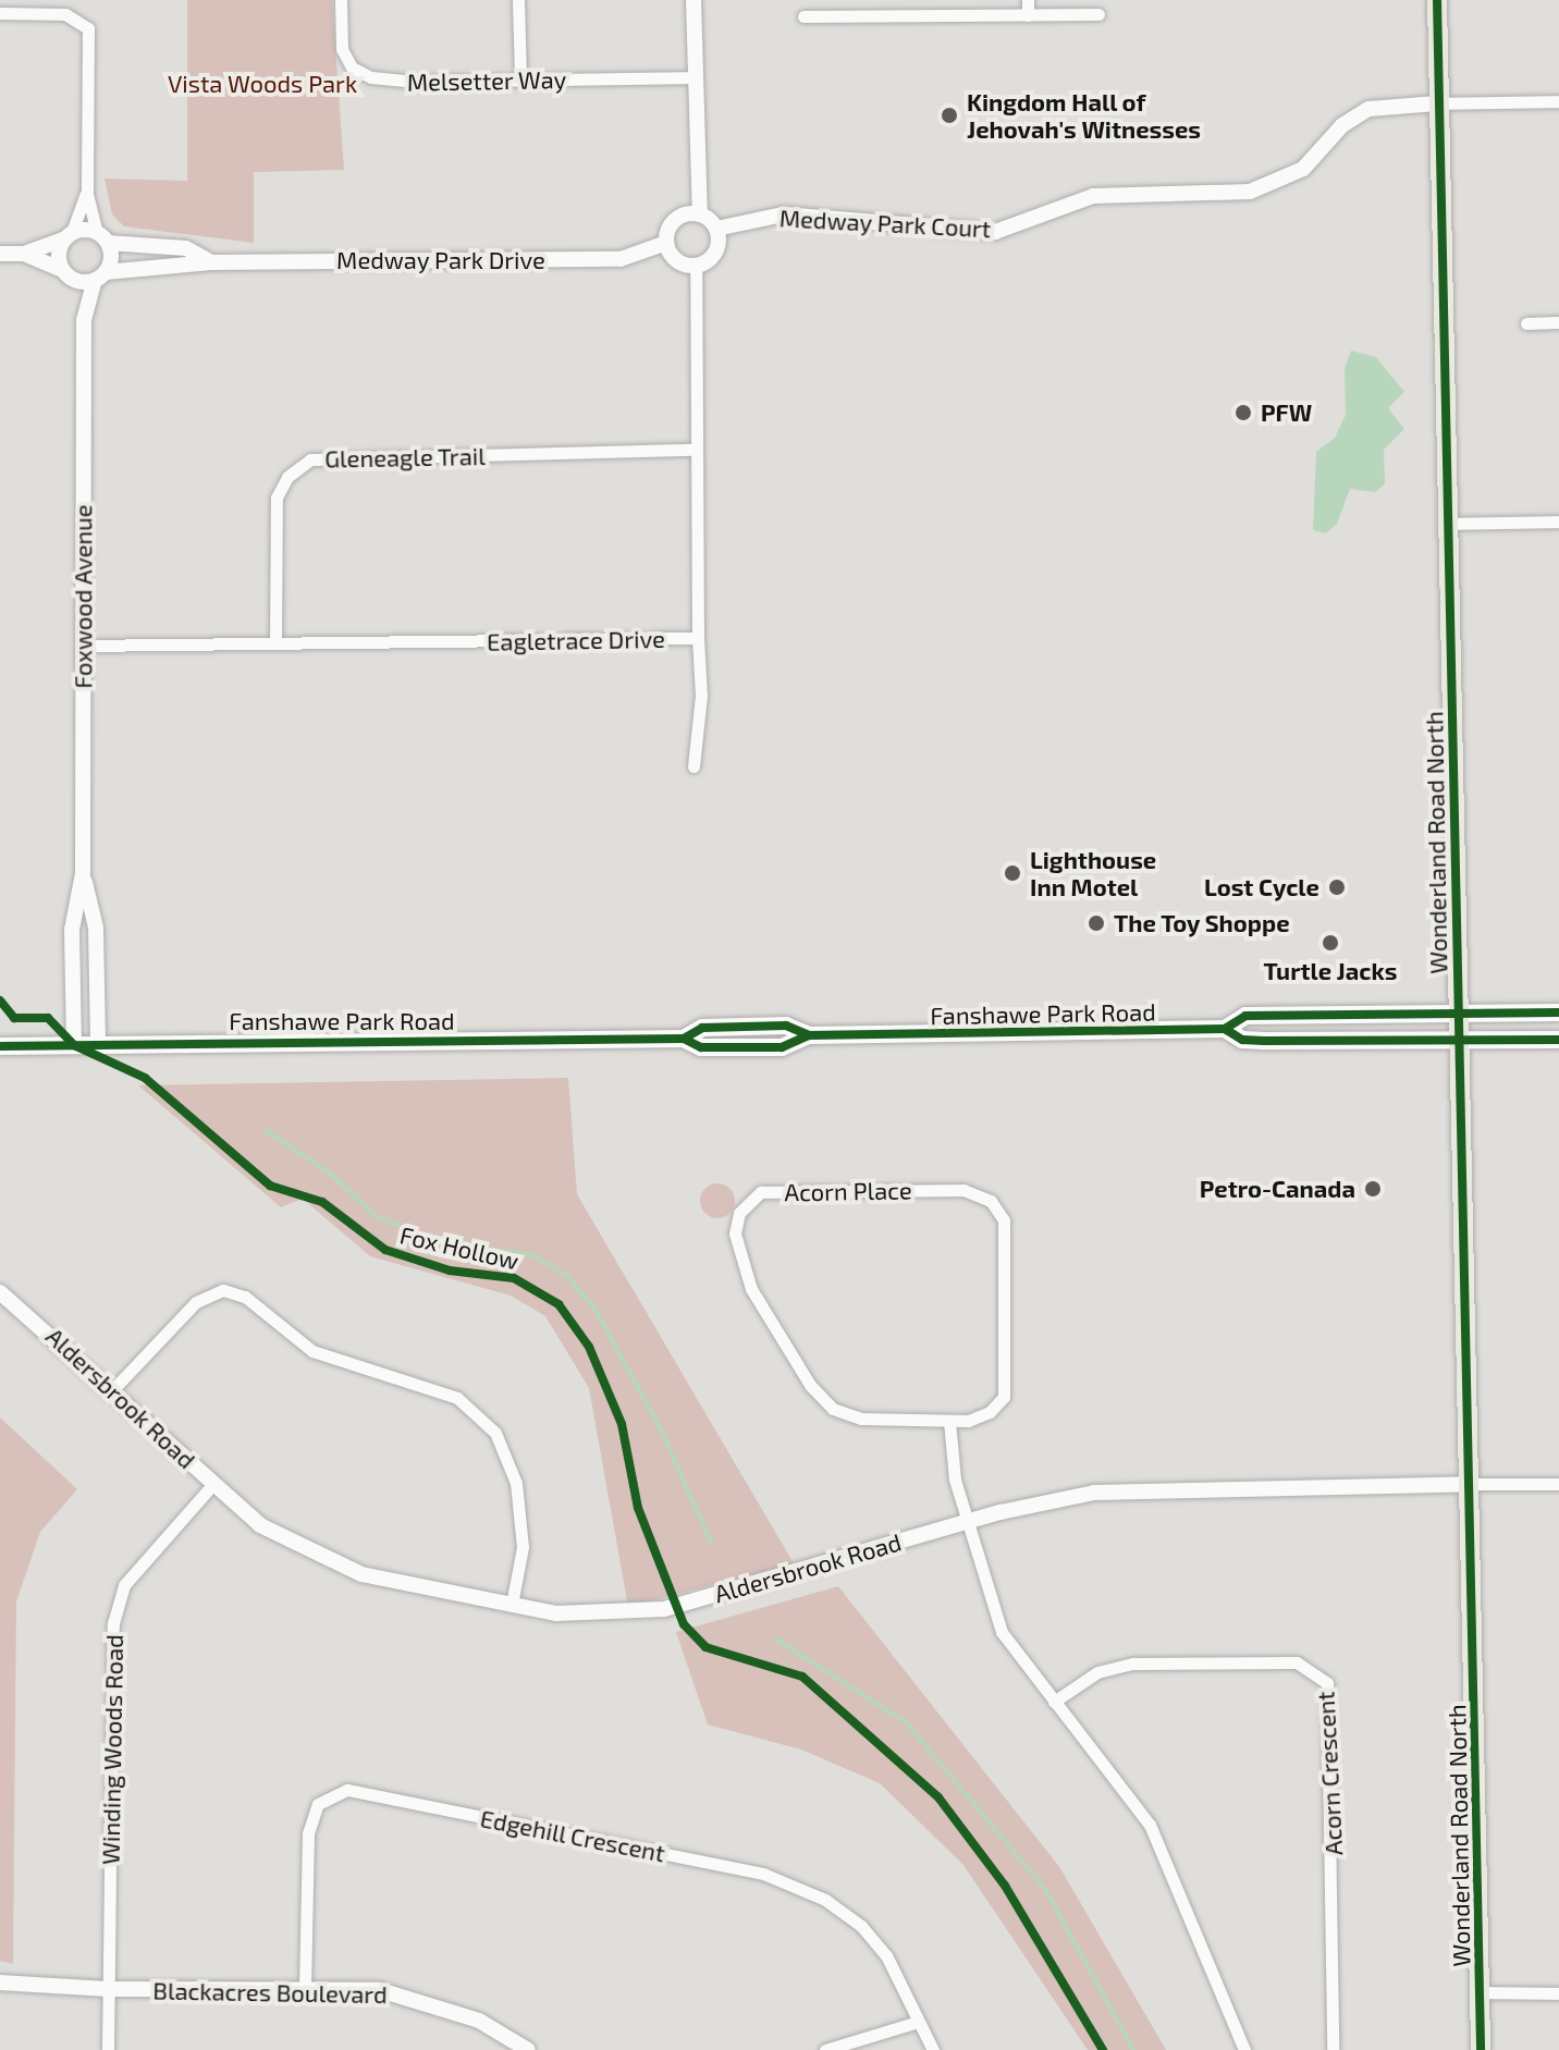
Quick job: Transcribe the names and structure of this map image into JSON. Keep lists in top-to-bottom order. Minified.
{"streets":{"main road":["Wonderland Road North","Fanshawe Park Road"],"street":["Melsetter Way","Medway Park Court","Medway Park Drive","Gleneagle Trail","Foxwood Avenue","Eagletrace Drive","Acorn Place","Aldersbrook Road","Winding Woods Road","Acorn Crescent","Edgehill Crescent","Blackacres Boulevard"],"cycle path":["Fox Hollow"]},"crossings":[["Medway Park Court","Medway Park Drive"],["Medway Park Court","Eagletrace Drive"],["Medway Park Court","Wonderland Road North"],["Medway Park Drive","Foxwood Avenue"],["Medway Park Drive","Eagletrace Drive"],["Gleneagle Trail","Eagletrace Drive"],["Foxwood Avenue","Eagletrace Drive"],["Foxwood Avenue","Fanshawe Park Road"],["Wonderland Road North","Fanshawe Park Road"],["Wonderland Road North","Aldersbrook Road"],["Aldersbrook Road","Winding Woods Road"],["Winding Woods Road","Blackacres Boulevard"],["Edgehill Crescent","Blackacres Boulevard"]],"parks":["Vista Woods Park"],"places":["Kingdom Hall of Jehovah's Witnesses","PFW","Lighthouse Inn Motel","Lost Cycle","The Toy Shoppe","Turtle Jacks","Petro-Canada"]}
